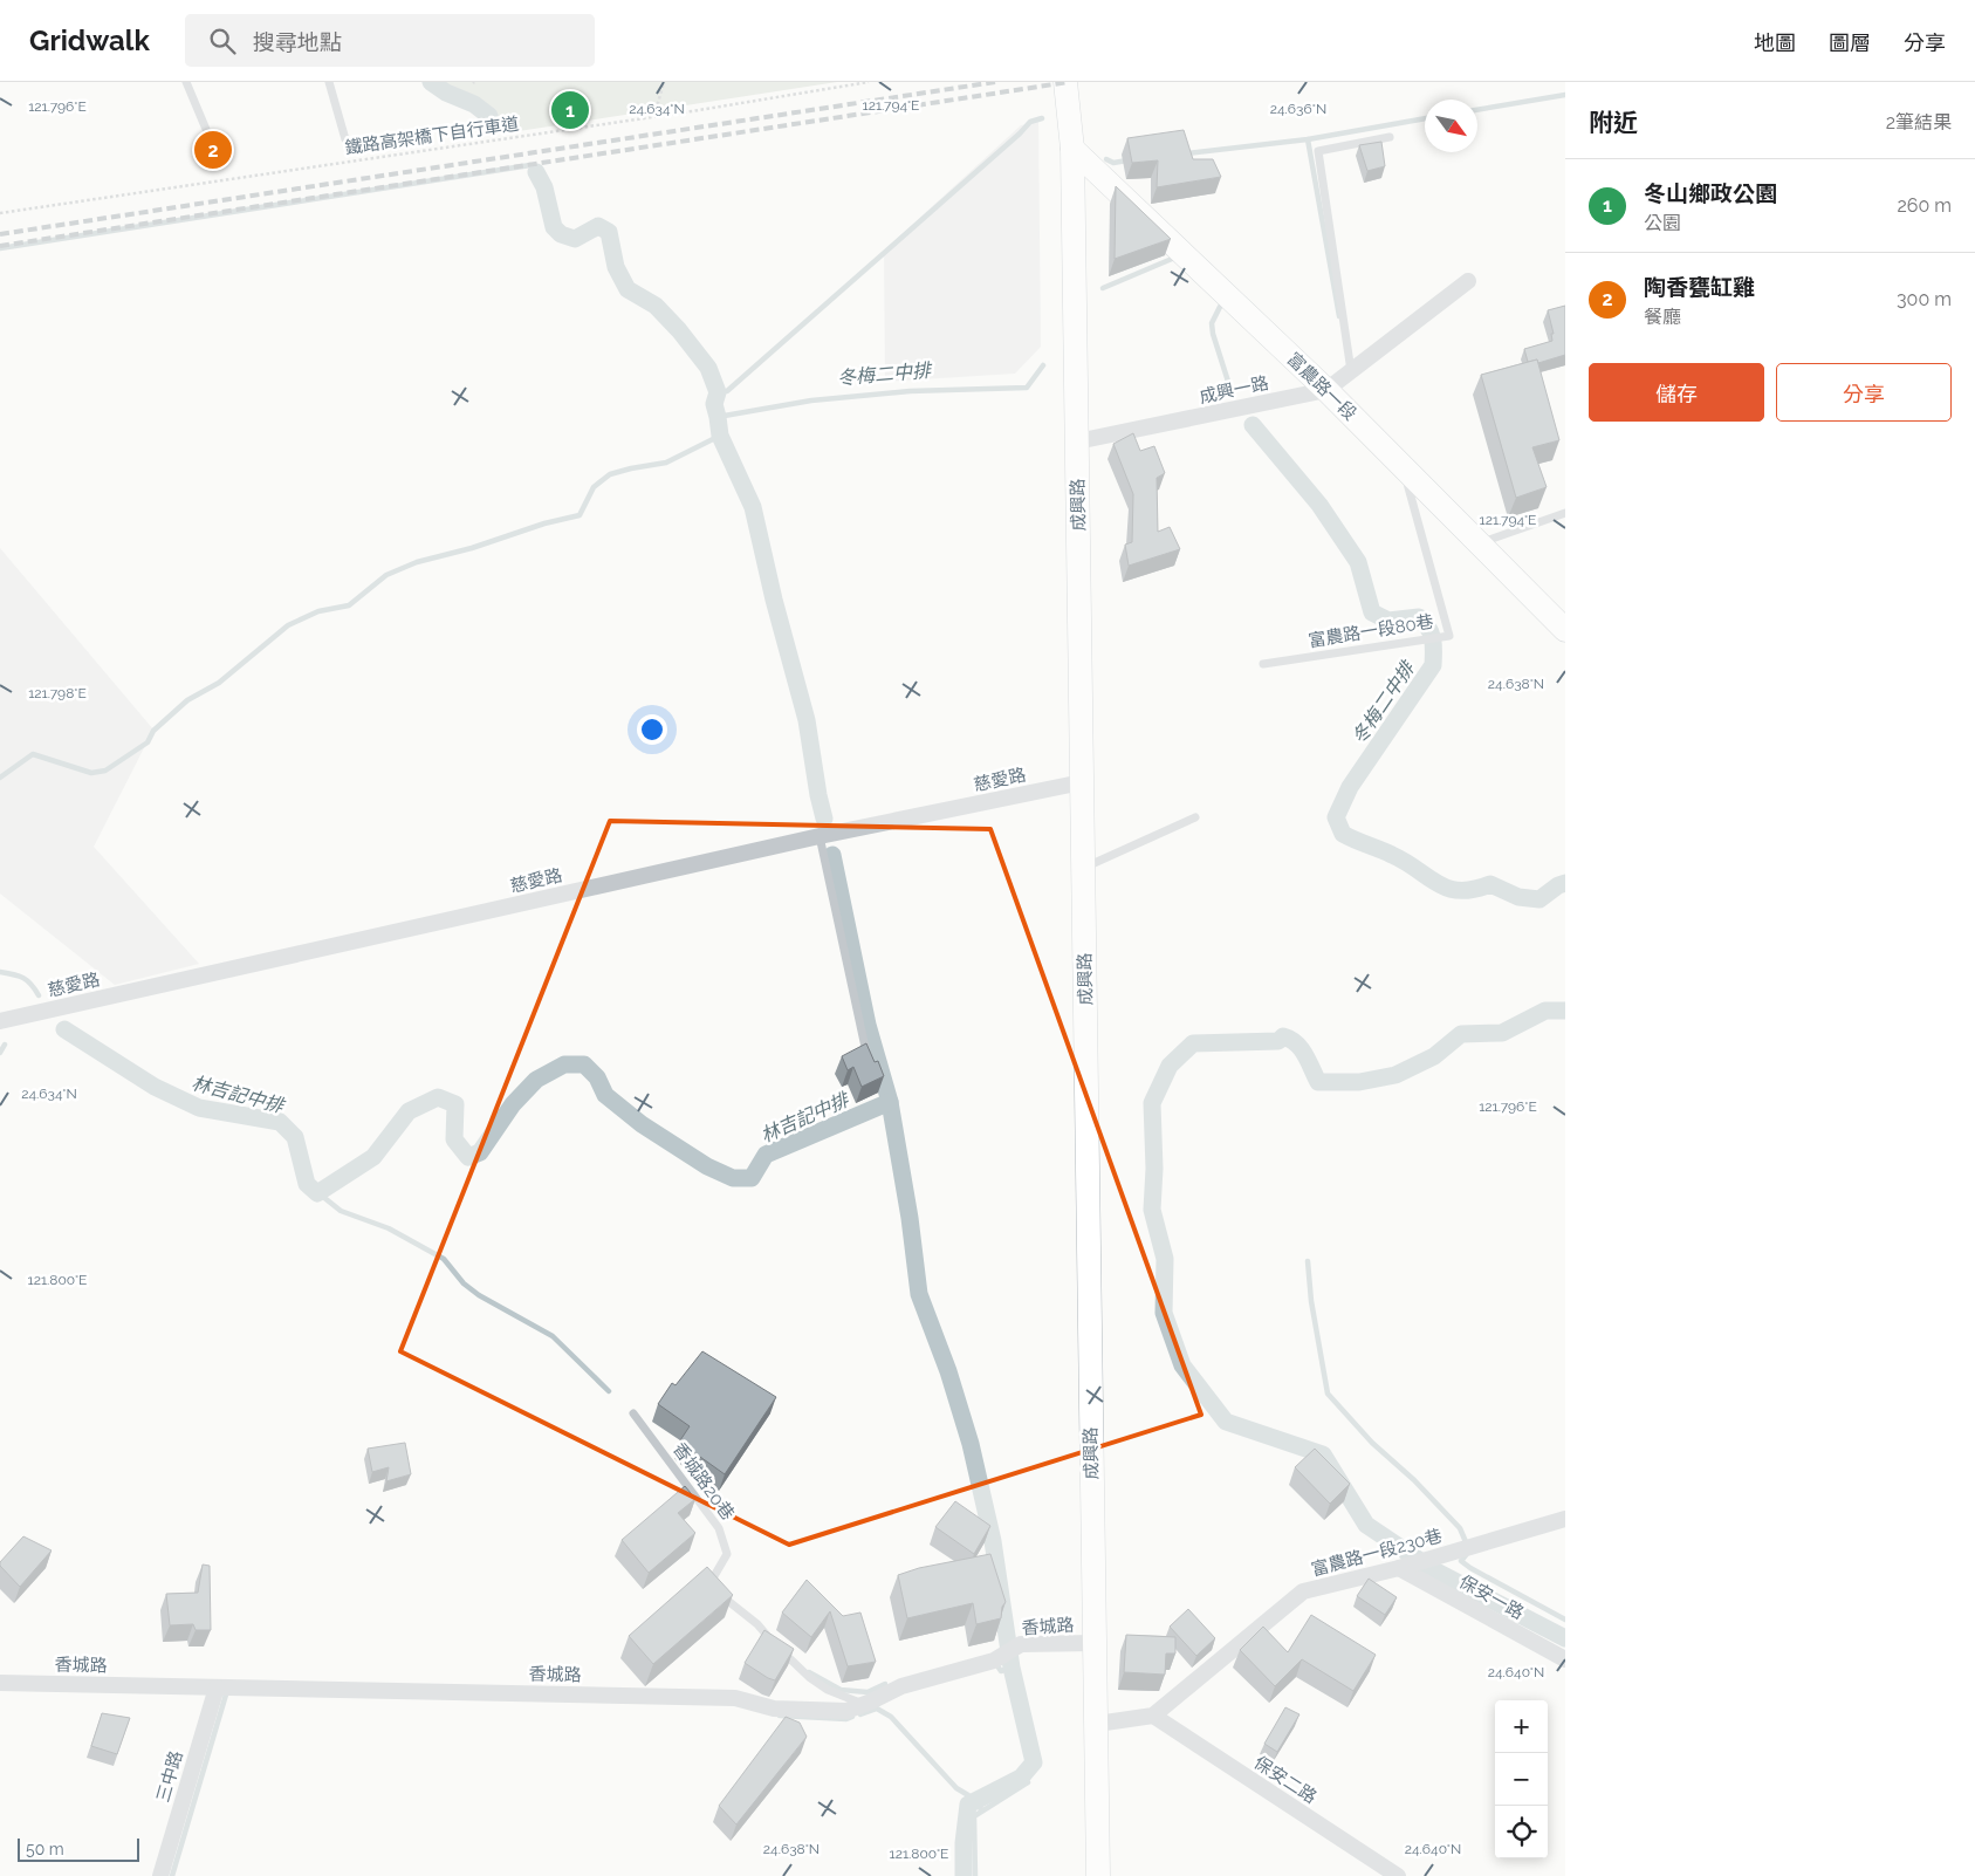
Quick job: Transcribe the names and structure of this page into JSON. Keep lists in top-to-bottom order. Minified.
{"streets":{"street":["富農路一段","成興一路","成興路","慈愛路","富農路一段230巷","保安一路","香城路","三中路","保安二路"],"lane":["富農路一段80巷","香城路20巷"],"path":["鐵路高架橋下自行車道"]},"crossings":[["富農路一段","成興一路"],["富農路一段","成興路"],["富農路一段","富農路一段80巷"],["成興一路","成興路"],["成興路","慈愛路"],["成興路","香城路"],["香城路20巷","香城路"],["富農路一段230巷","保安一路"],["富農路一段230巷","保安二路"],["香城路","三中路"]],"water":["冬梅二中排","林吉記中排"],"scale_bar":"50 m","north":"bottom right","page":{"header":"Gridwalk","search":"搜尋地點","nav":["地圖","圖層","分享"],"heading":["附近","2筆結果"],"pins":["1","2"],"list":[{"mark":"1","name":"冬山鄉政公園","note":"公園","value":"260 m"},{"mark":"2","name":"陶香甕缸雞","note":"餐廳","value":"300 m"}],"buttons":["儲存","分享"],"map_buttons":["+","−"],"scale":"50 m"},"coordinates":["121.794°E","121.796°E","24.634°N","24.636°N","24.638°N","121.798°E","121.800°E","24.640°N"]}
